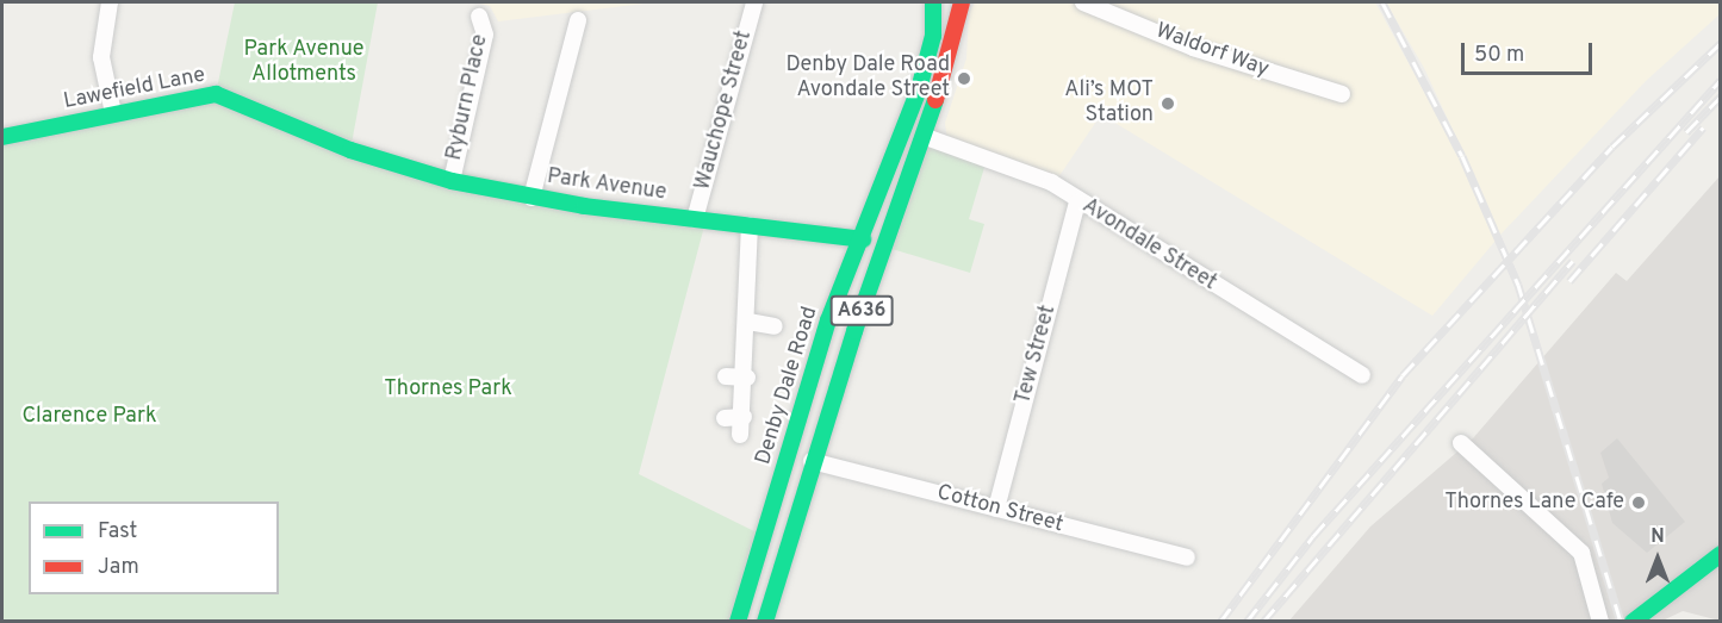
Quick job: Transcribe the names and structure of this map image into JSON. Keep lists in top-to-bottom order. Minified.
{"streets":{"main road":["Lawefield Lane","Park Avenue","A636","Denby Dale Road"],"street":["Waldorf Way","Ryburn Place","Wauchope Street","Avondale Street","Tew Street","Cotton Street"]},"crossings":[["Lawefield Lane","Park Avenue"],["Ryburn Place","Park Avenue"],["Wauchope Street","Park Avenue"],["Park Avenue","Denby Dale Road"],["Avondale Street","Tew Street"],["Avondale Street","Denby Dale Road"],["Tew Street","Cotton Street"],["Denby Dale Road","Cotton Street"]],"parks":["Park Avenue Allotments","Thornes Park","Clarence Park"],"places":["Denby Dale Road Avondale Street","Ali’s MOT Station","Thornes Lane Cafe"],"legend":["Fast","Jam"],"scale_bar":"50 m","north":"top"}
